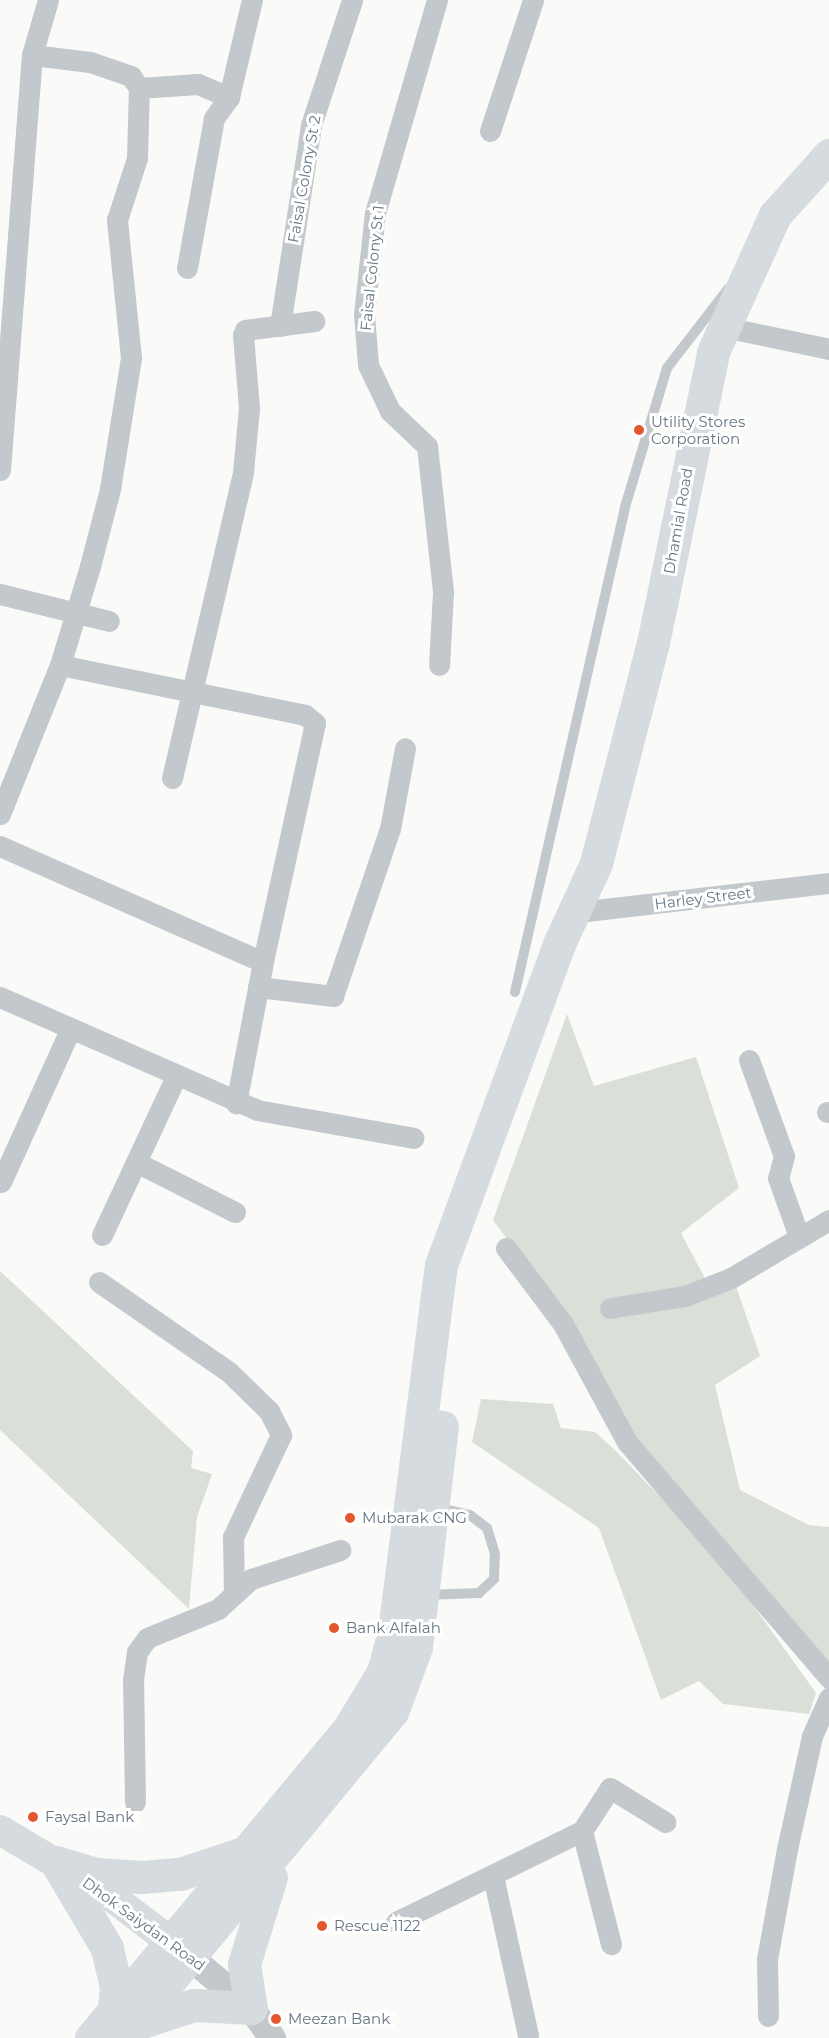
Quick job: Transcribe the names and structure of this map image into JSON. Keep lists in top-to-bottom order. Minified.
{"streets":{"main road":["Dhamial Road","Dhok Saiydan Road"],"street":["Faisal Colony St 2","Faisal Colony St 1","Harley Street"]},"crossings":[["Dhamial Road","Harley Street"]],"places":["Utility Stores Corporation","Mubarak CNG","Bank Alfalah","Faysal Bank","Rescue 1122","Meezan Bank"]}
